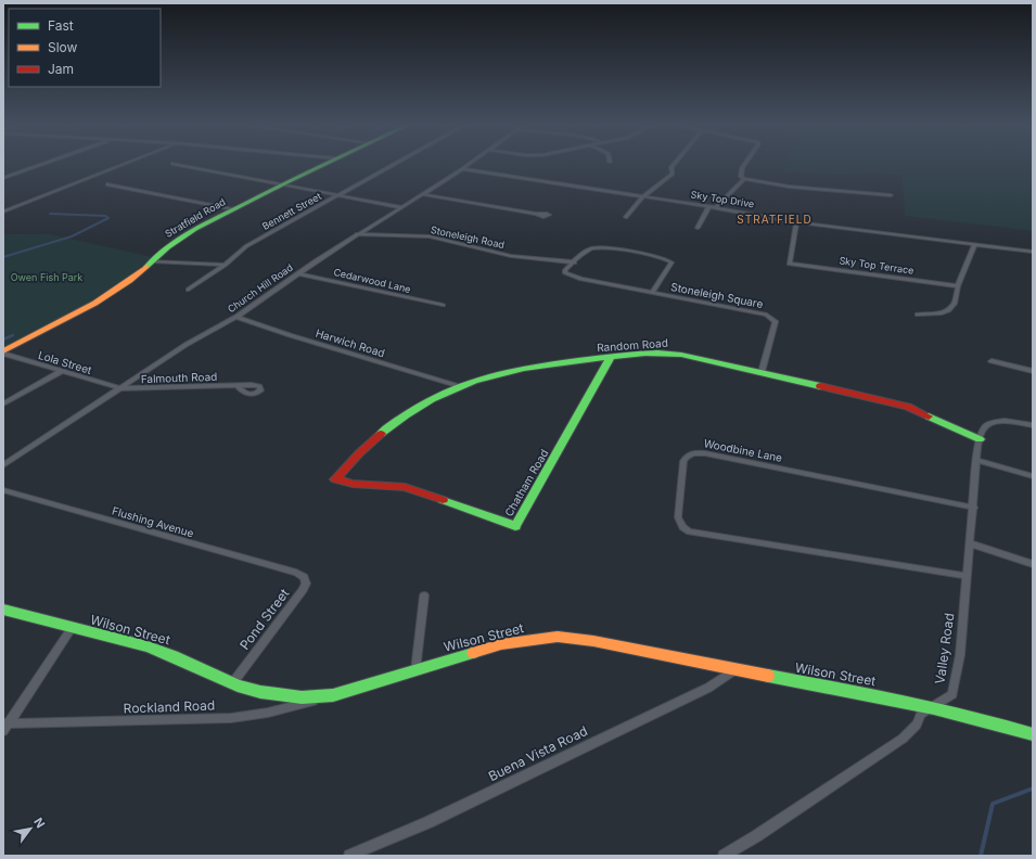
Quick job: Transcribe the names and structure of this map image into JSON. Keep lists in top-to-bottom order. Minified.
{"streets":{"main road":["Stratfield Road","Random Road","Chatham Road","Wilson Street"],"street":["Sky Top Drive","Bennett Street","Stoneleigh Road","Sky Top Terrace","Cedarwood Lane","Church Hill Road","Stoneleigh Square","Harwich Road","Lola Street","Falmouth Road","Woodbine Lane","Flushing Avenue","Pond Street","Valley Road","Rockland Road","Buena Vista Road"]},"crossings":[["Sky Top Drive","Sky Top Terrace"],["Sky Top Drive","Church Hill Road"],["Stratfield Road","Lola Street"],["Stoneleigh Road","Church Hill Road"],["Stoneleigh Road","Stoneleigh Square"],["Cedarwood Lane","Church Hill Road"],["Church Hill Road","Harwich Road"],["Church Hill Road","Lola Street"],["Church Hill Road","Falmouth Road"],["Stoneleigh Square","Random Road"],["Harwich Road","Random Road"],["Random Road","Chatham Road"],["Random Road","Valley Road"],["Lola Street","Falmouth Road"],["Woodbine Lane","Valley Road"],["Flushing Avenue","Pond Street"],["Pond Street","Wilson Street"],["Wilson Street","Valley Road"],["Wilson Street","Rockland Road"],["Wilson Street","Buena Vista Road"]],"districts":["STRATFIELD"],"parks":["Owen Fish Park"],"legend":["Fast","Slow","Jam"],"north":"top right"}
